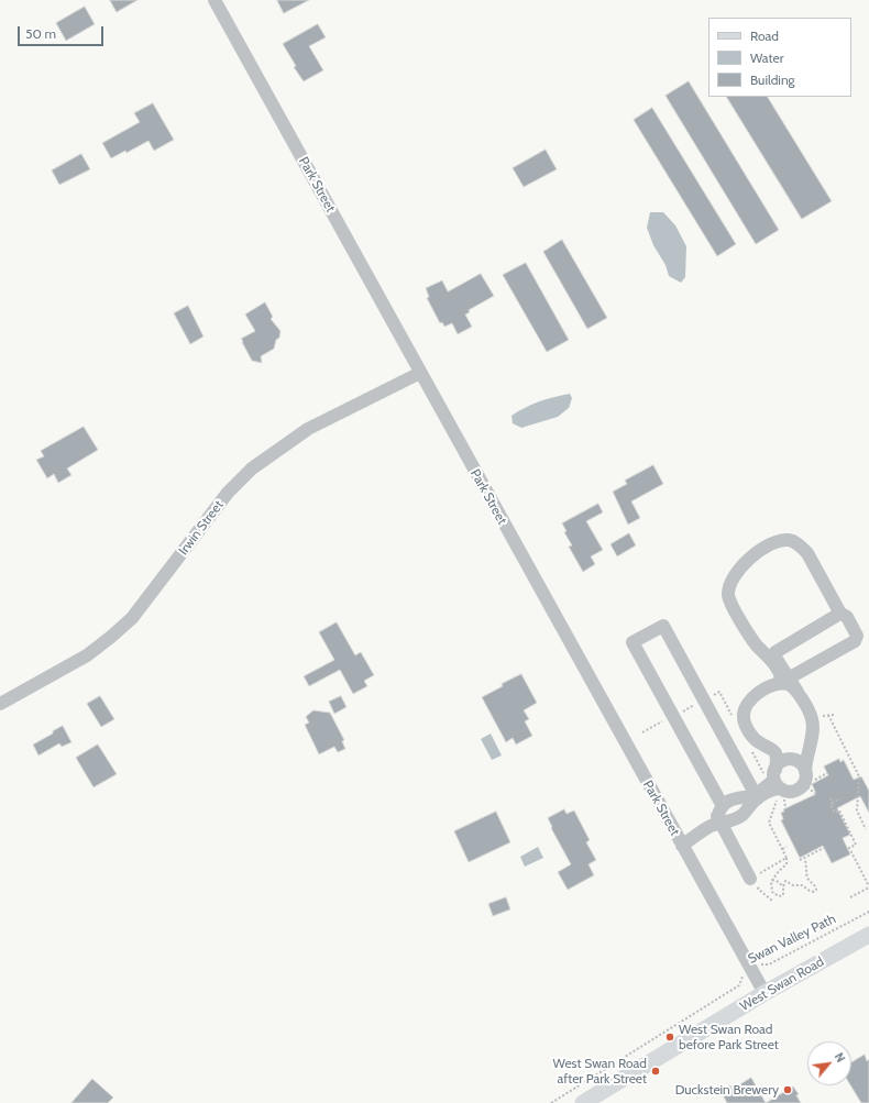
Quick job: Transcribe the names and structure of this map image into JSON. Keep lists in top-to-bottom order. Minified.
{"streets":{"main road":["West Swan Road"],"street":["Park Street","Irwin Street"],"path":["Swan Valley Path"]},"crossings":[["Park Street","Irwin Street"],["Park Street","Swan Valley Path"],["Park Street","West Swan Road"]],"places":["West Swan Road before Park Street","West Swan Road after Park Street","Duckstein Brewery"],"legend":["Road","Water","Building"],"scale_bar":"50 m","north":"top right"}
